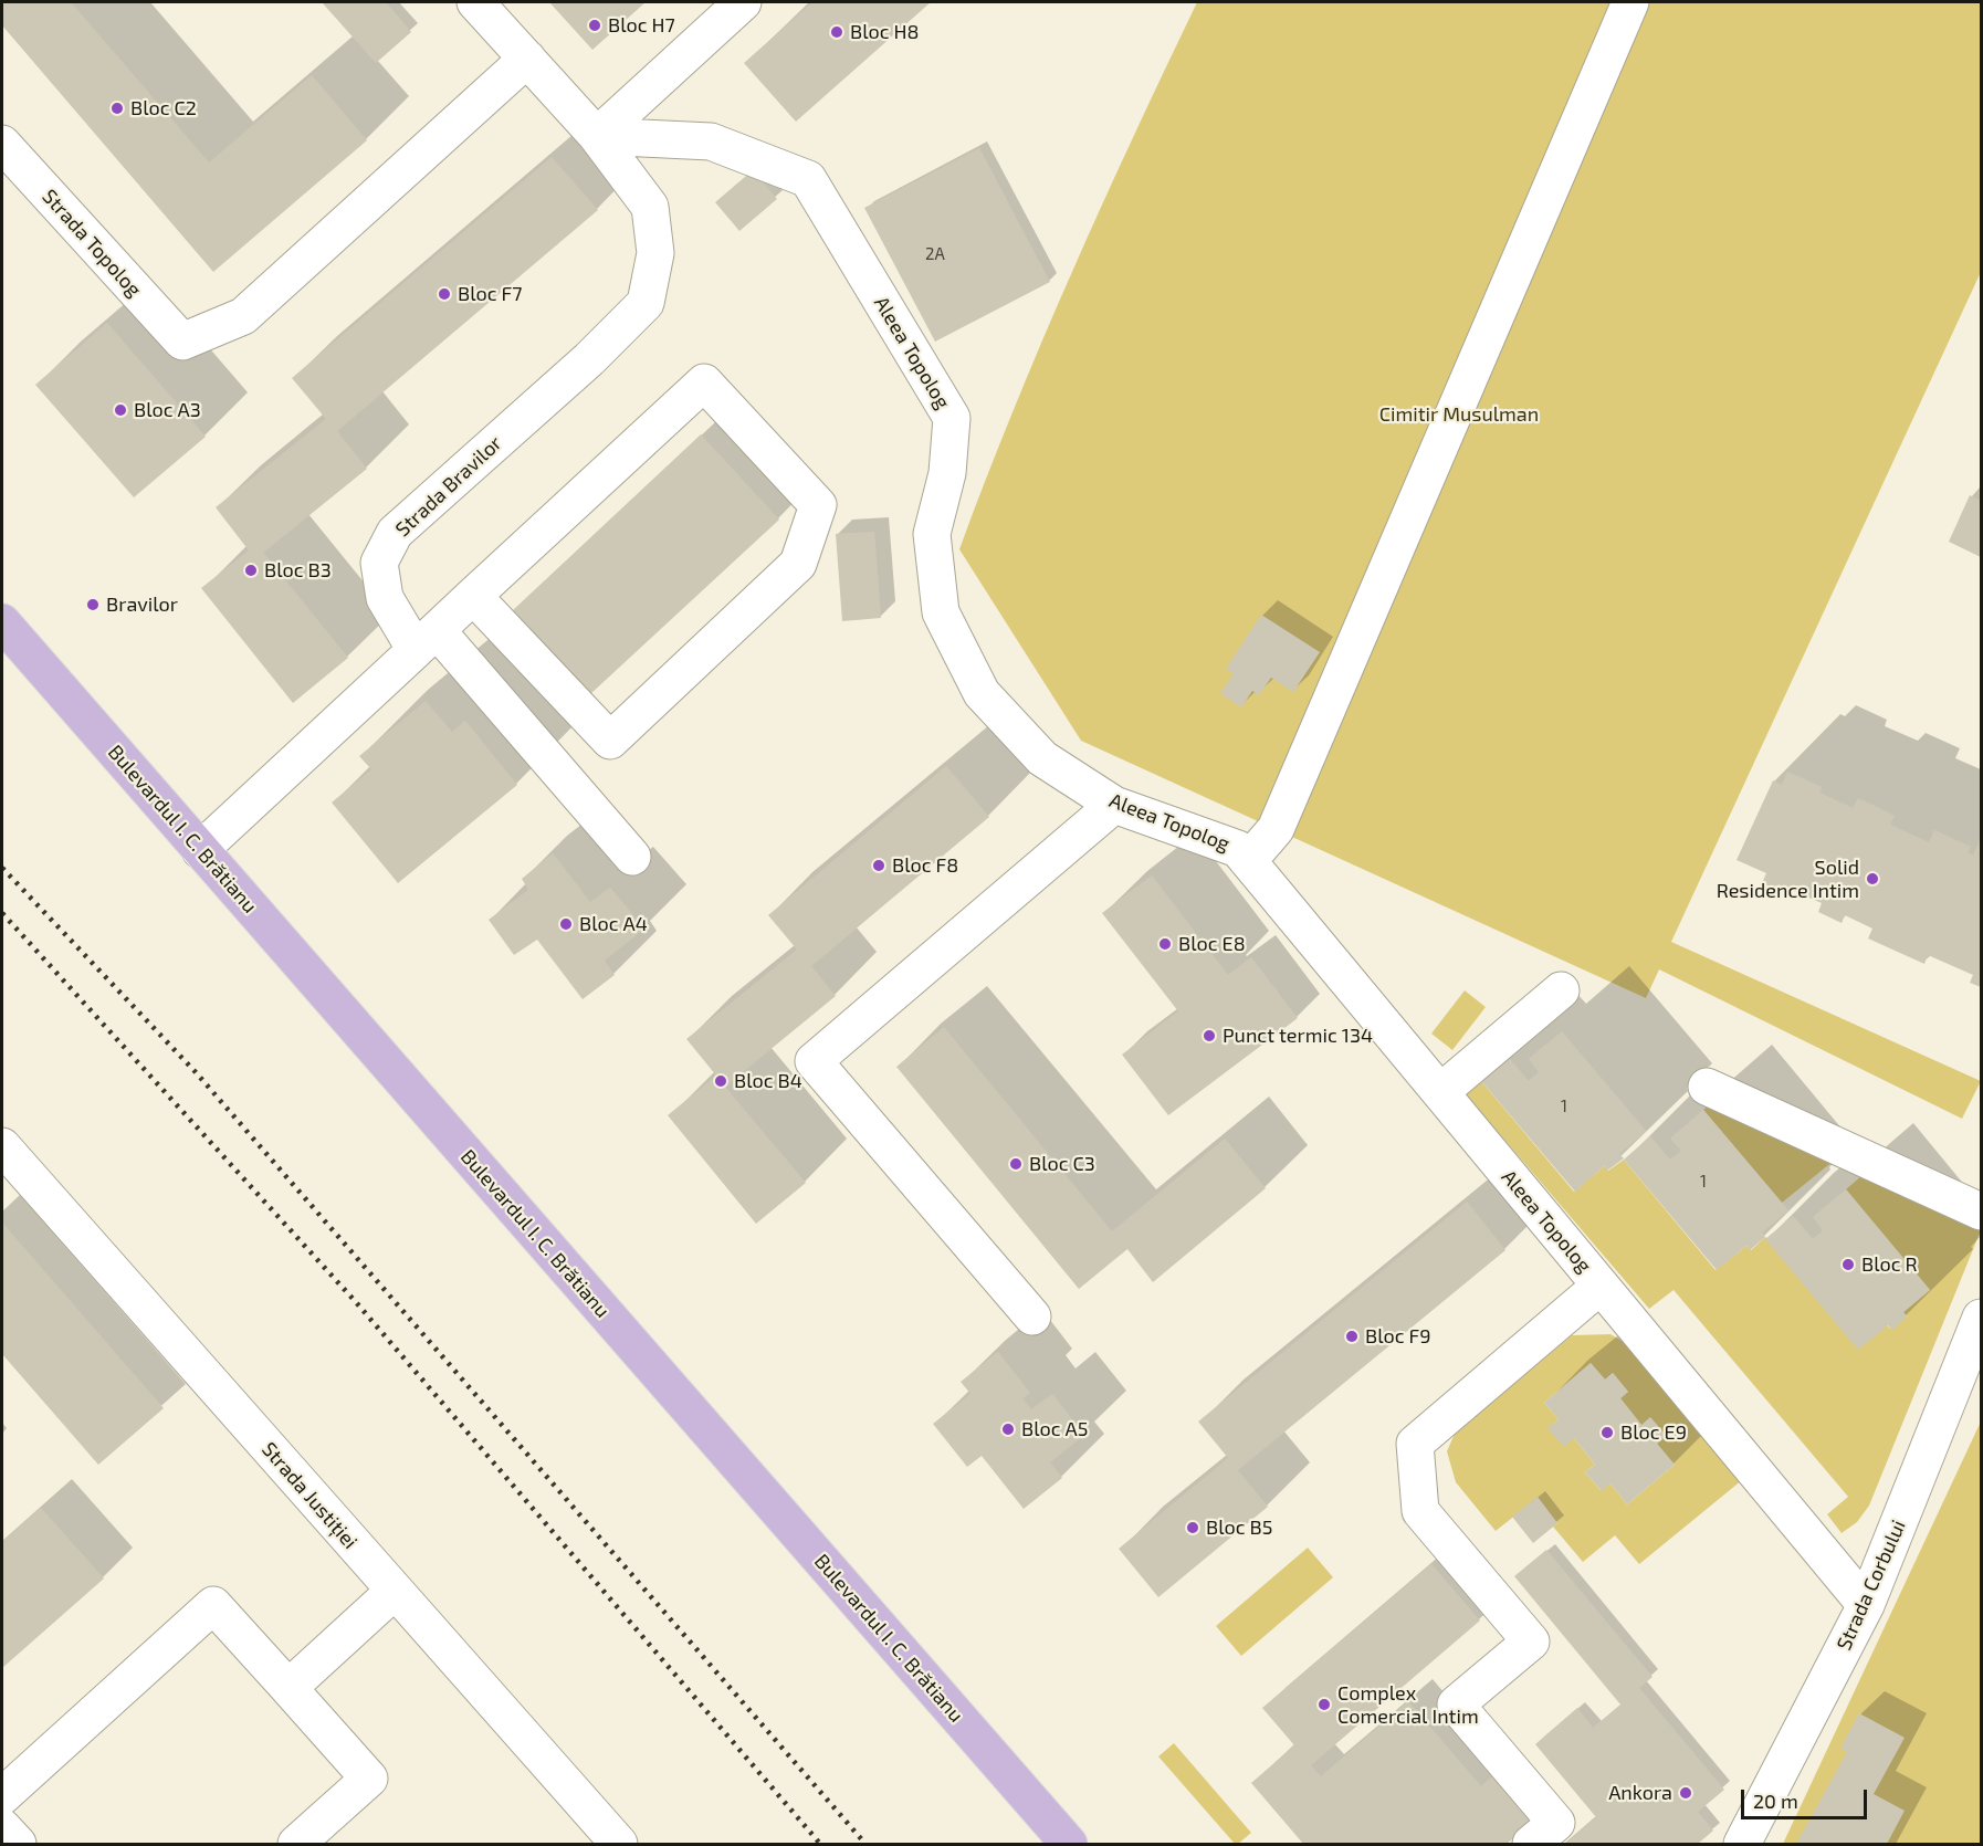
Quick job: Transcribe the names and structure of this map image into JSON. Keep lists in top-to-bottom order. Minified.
{"streets":{"main road":["Bulevardul I. C. Brătianu"],"street":["Strada Topolog","Aleea Topolog","Strada Bravilor","Strada Justiției","Strada Corbului"]},"crossings":[["Aleea Topolog","Strada Bravilor"],["Aleea Topolog","Strada Corbului"]],"parks":["Cimitir Musulman"],"places":["Bloc H7","Bloc H8","Bloc C2","Bloc F7","Bloc A3","Bloc B3","Bravilor","Bloc F8","Solid Residence Intim","Bloc A4","Bloc E8","Punct termic 134","Bloc B4","Bloc C3","Bloc R","Bloc F9","Bloc A5","Bloc E9","Bloc B5","Complex Comercial Intim","Ankora"],"house_numbers":["2A","1","1"],"scale_bar":"20 m"}
